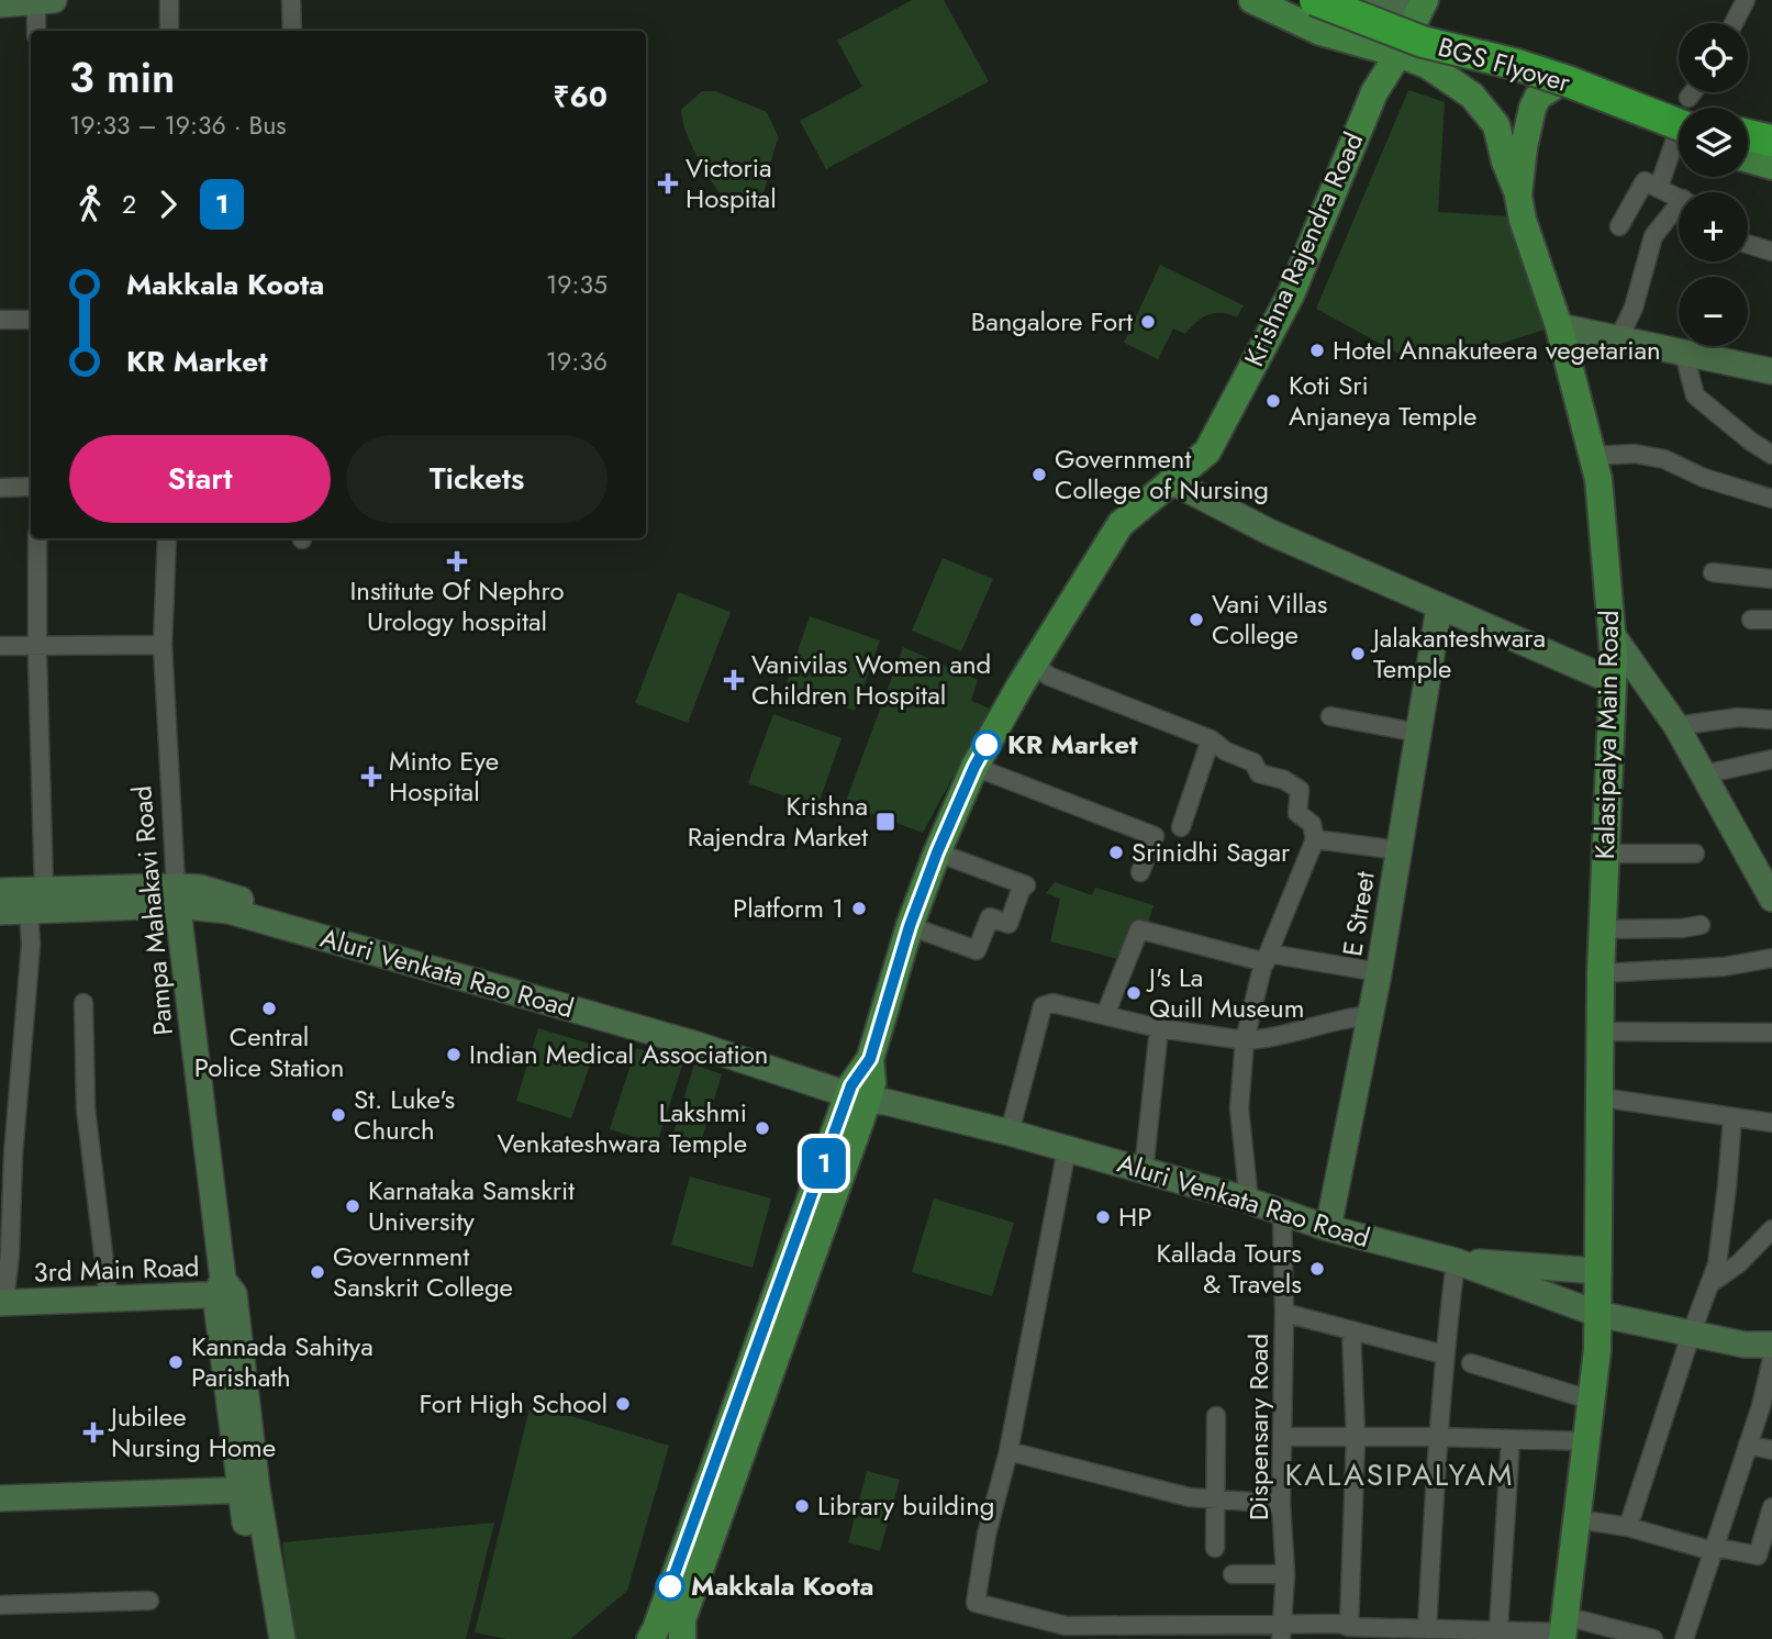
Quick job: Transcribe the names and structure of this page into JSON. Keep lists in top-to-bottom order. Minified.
{"streets":{"highway":["BGS Flyover"],"main road":["Krishna Rajendra Road","Kalasipalya Main Road","Pampa Mahakavi Road","E Street","Aluri Venkata Rao Road","3rd Main Road"],"street":["Dispensary Road"]},"crossings":[["Krishna Rajendra Road","Aluri Venkata Rao Road"],["Kalasipalya Main Road","Aluri Venkata Rao Road"],["Pampa Mahakavi Road","Aluri Venkata Rao Road"],["Pampa Mahakavi Road","3rd Main Road"],["E Street","Aluri Venkata Rao Road"],["Aluri Venkata Rao Road","Dispensary Road"]],"districts":["KALASIPALYAM"],"places":{"health":["Victoria Hospital","Institute Of Nephro Urology hospital","Vanivilas Women and Children Hospital","Minto Eye Hospital","Jubilee Nursing Home"],"other":["Bangalore Fort","Hotel Annakuteera vegetarian","Koti Sri Anjaneya Temple","Government College of Nursing","Vani Villas College","Jalakanteshwara Temple","KR Market","Srinidhi Sagar","Platform 1","J's La Quill Museum","Central Police Station","Indian Medical Association","St. Luke's Church","Lakshmi Venkateshwara Temple","Karnataka Samskrit University","HP","Kallada Tours & Travels","Government Sanskrit College","Kannada Sahitya Parishath","Fort High School","Library building","Makkala Koota"],"transit":["Krishna Rajendra Market"]},"lines":["bus line 1"],"page":{"on_map":"1","map_buttons":["+","−"],"heading":["3 min","19:33 – 19:36 · Bus","₹60"],"legs":["2","1"],"list":[{"name":"Makkala Koota","value":"19:35"},{"name":"KR Market","value":"19:36"}],"buttons":["Start","Tickets"]}}
